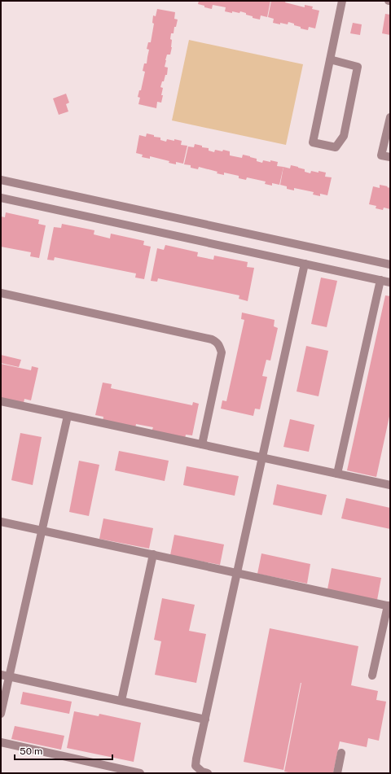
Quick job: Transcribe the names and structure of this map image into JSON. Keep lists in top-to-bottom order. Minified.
{"scale_bar":"50 m"}
